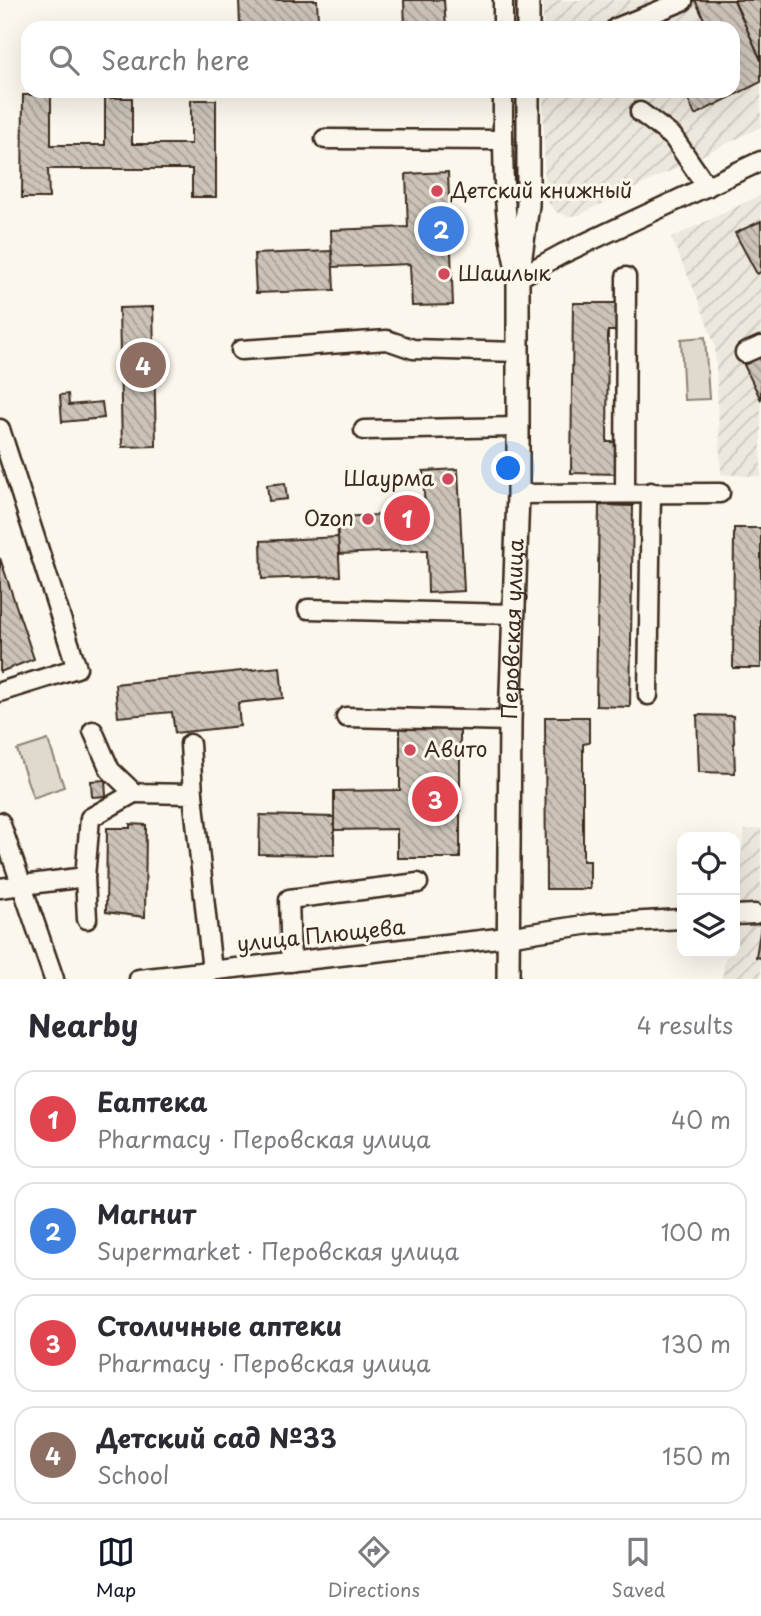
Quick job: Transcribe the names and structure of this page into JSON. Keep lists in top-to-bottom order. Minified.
{"streets":{"main road":["Перовская улица"],"street":["улица Плющева"]},"crossings":[["Перовская улица","улица Плющева"]],"places":["Детский книжный","Шашлык","Шаурма","Ozon","Авито"],"page":{"search":"Search here","pins":["2","4","1","3"],"heading":["Nearby","4 results"],"list":[{"mark":"1","name":"Еаптека","note":"Pharmacy · Перовская улица","value":"40 m"},{"mark":"2","name":"Магнит","note":"Supermarket · Перовская улица","value":"100 m"},{"mark":"3","name":"Столичные аптеки","note":"Pharmacy · Перовская улица","value":"130 m"},{"mark":"4","name":"Детский сад №33","note":"School","value":"150 m"}],"nav":["Map","Directions","Saved"]}}
